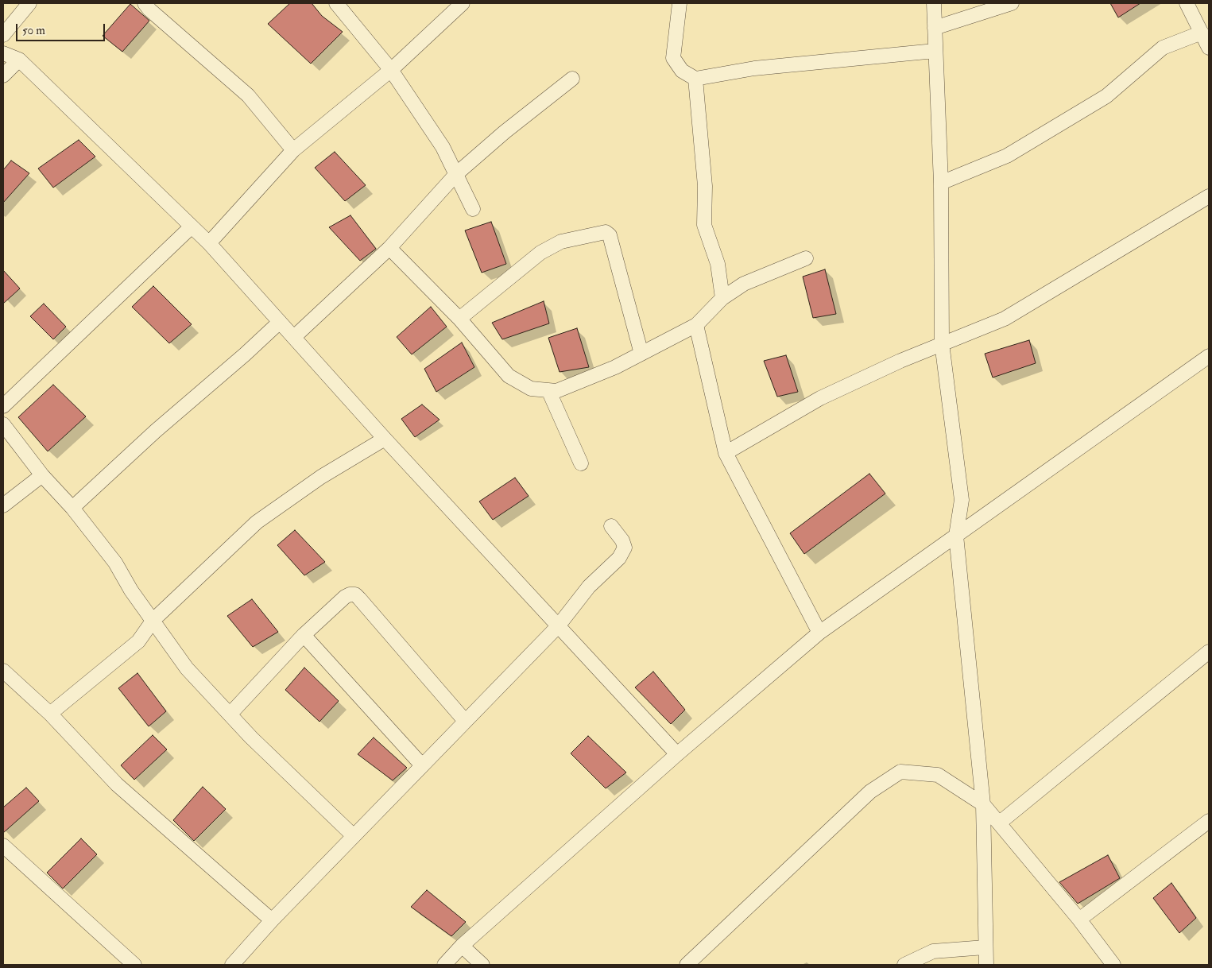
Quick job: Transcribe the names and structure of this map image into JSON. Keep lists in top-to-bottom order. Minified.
{"scale_bar":"50 m"}
